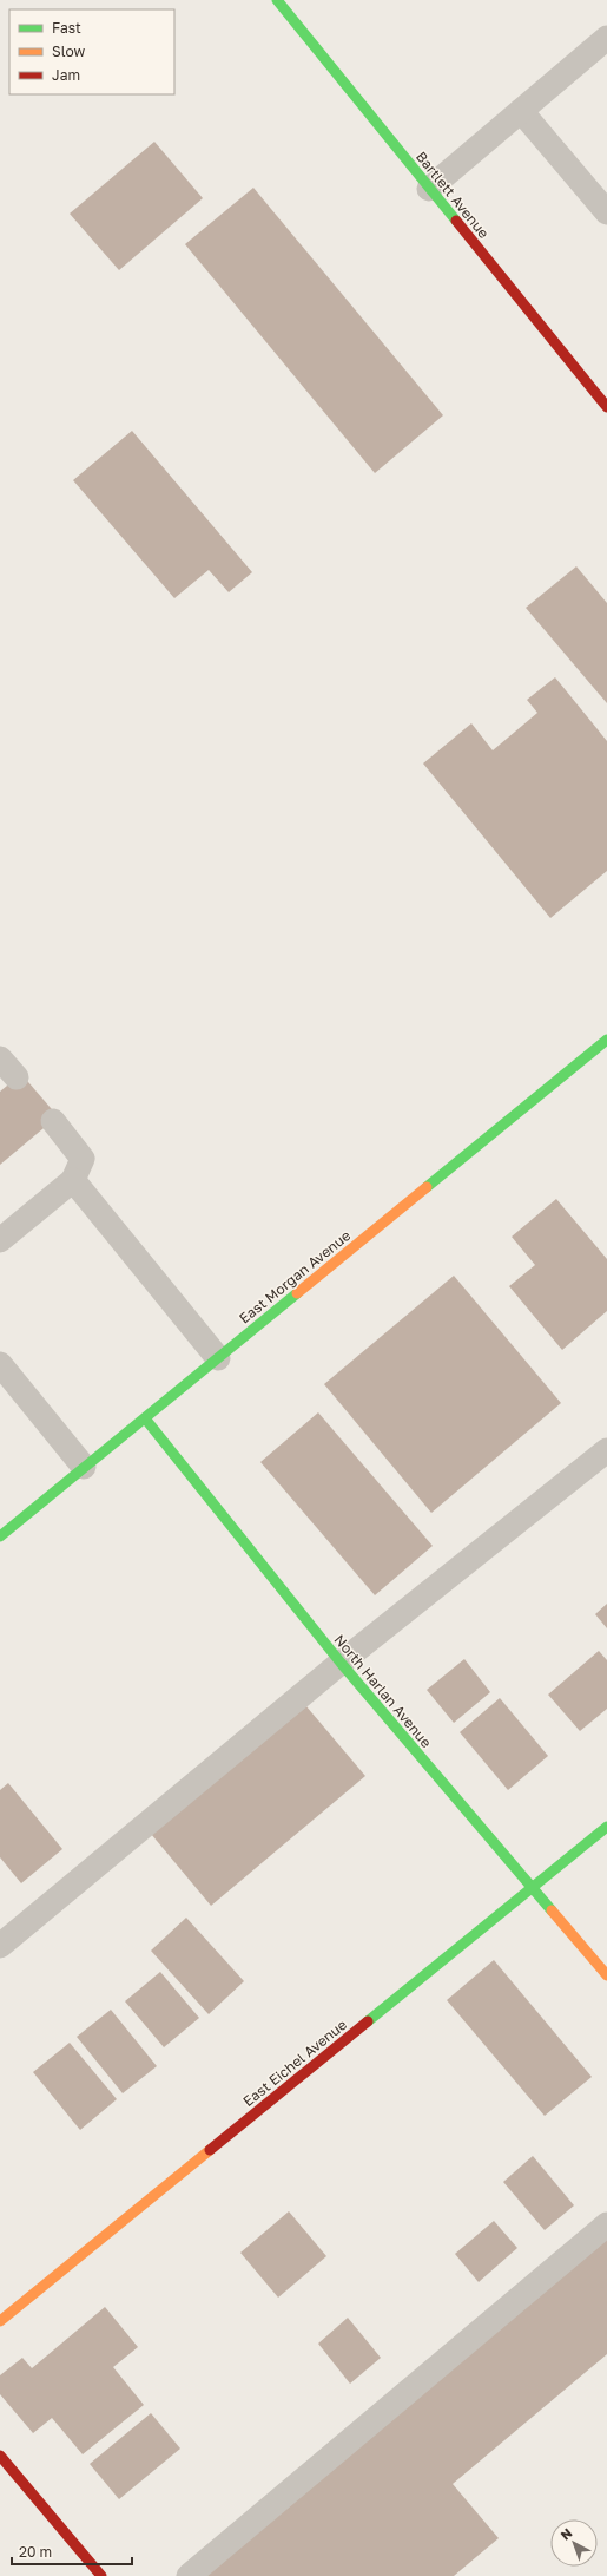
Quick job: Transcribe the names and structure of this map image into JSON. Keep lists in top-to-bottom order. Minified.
{"streets":{"street":["Bartlett Avenue","East Morgan Avenue","North Harlan Avenue","East Eichel Avenue"]},"crossings":[["East Morgan Avenue","North Harlan Avenue"],["North Harlan Avenue","East Eichel Avenue"]],"legend":["Fast","Slow","Jam"],"scale_bar":"20 m","north":"top left"}
